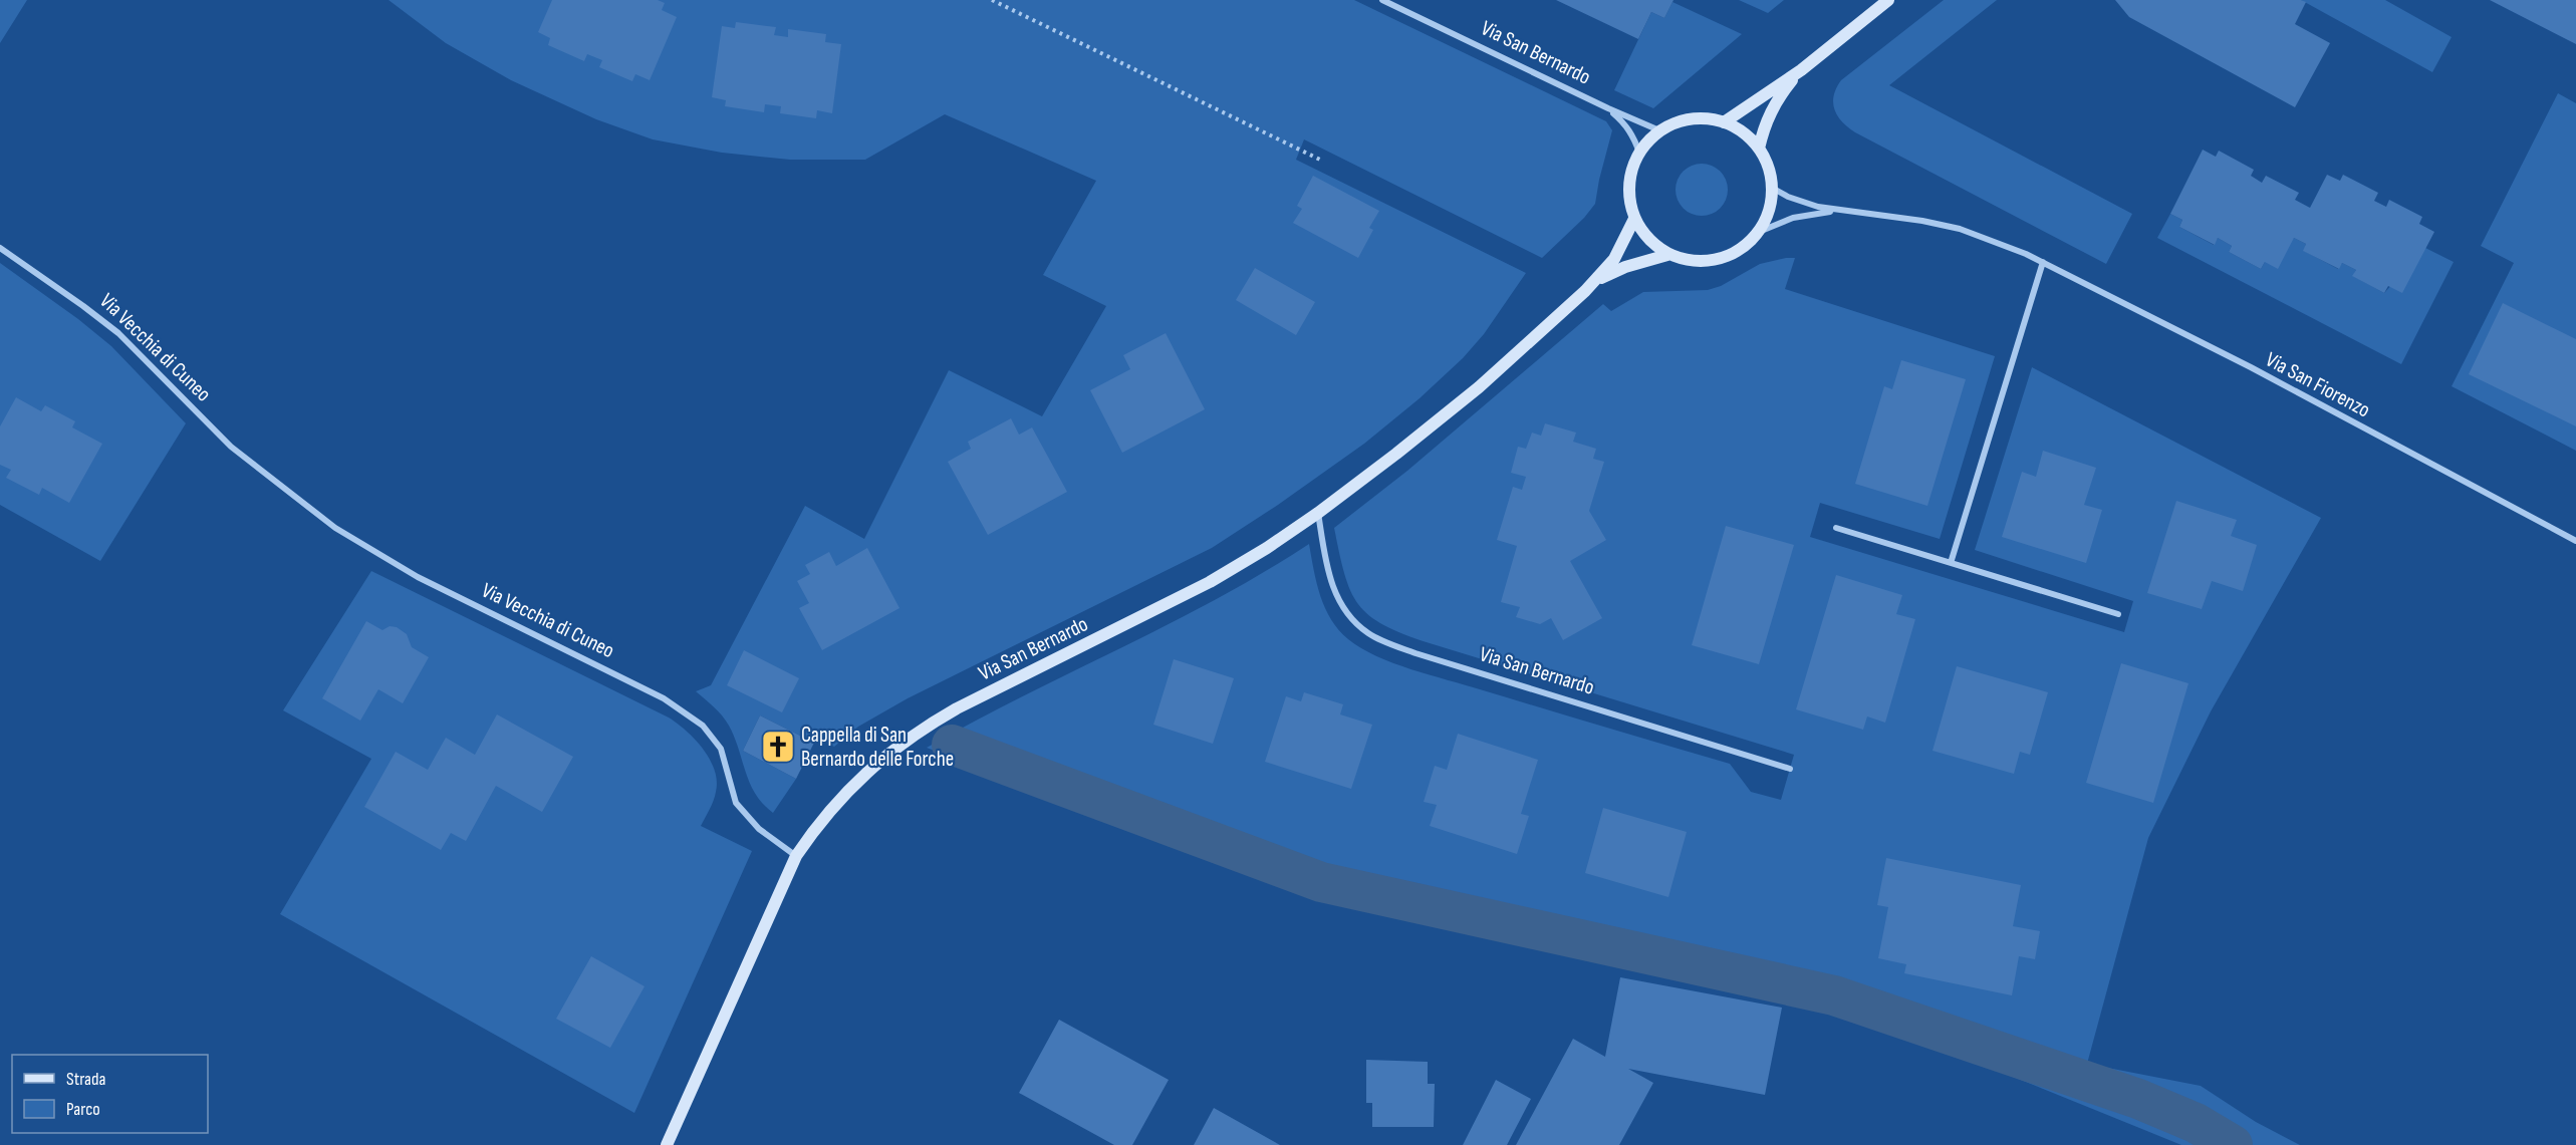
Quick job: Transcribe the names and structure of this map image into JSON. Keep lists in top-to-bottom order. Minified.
{"streets":{"street":["Via San Bernardo","Via Vecchia di Cuneo","Via San Fiorenzo"]},"crossings":[["Via San Bernardo","Via Vecchia di Cuneo"],["Via San Bernardo","Via San Fiorenzo"]],"places":{"church":["Cappella di San Bernardo delle Forche"]},"legend":["Strada","Parco"]}
